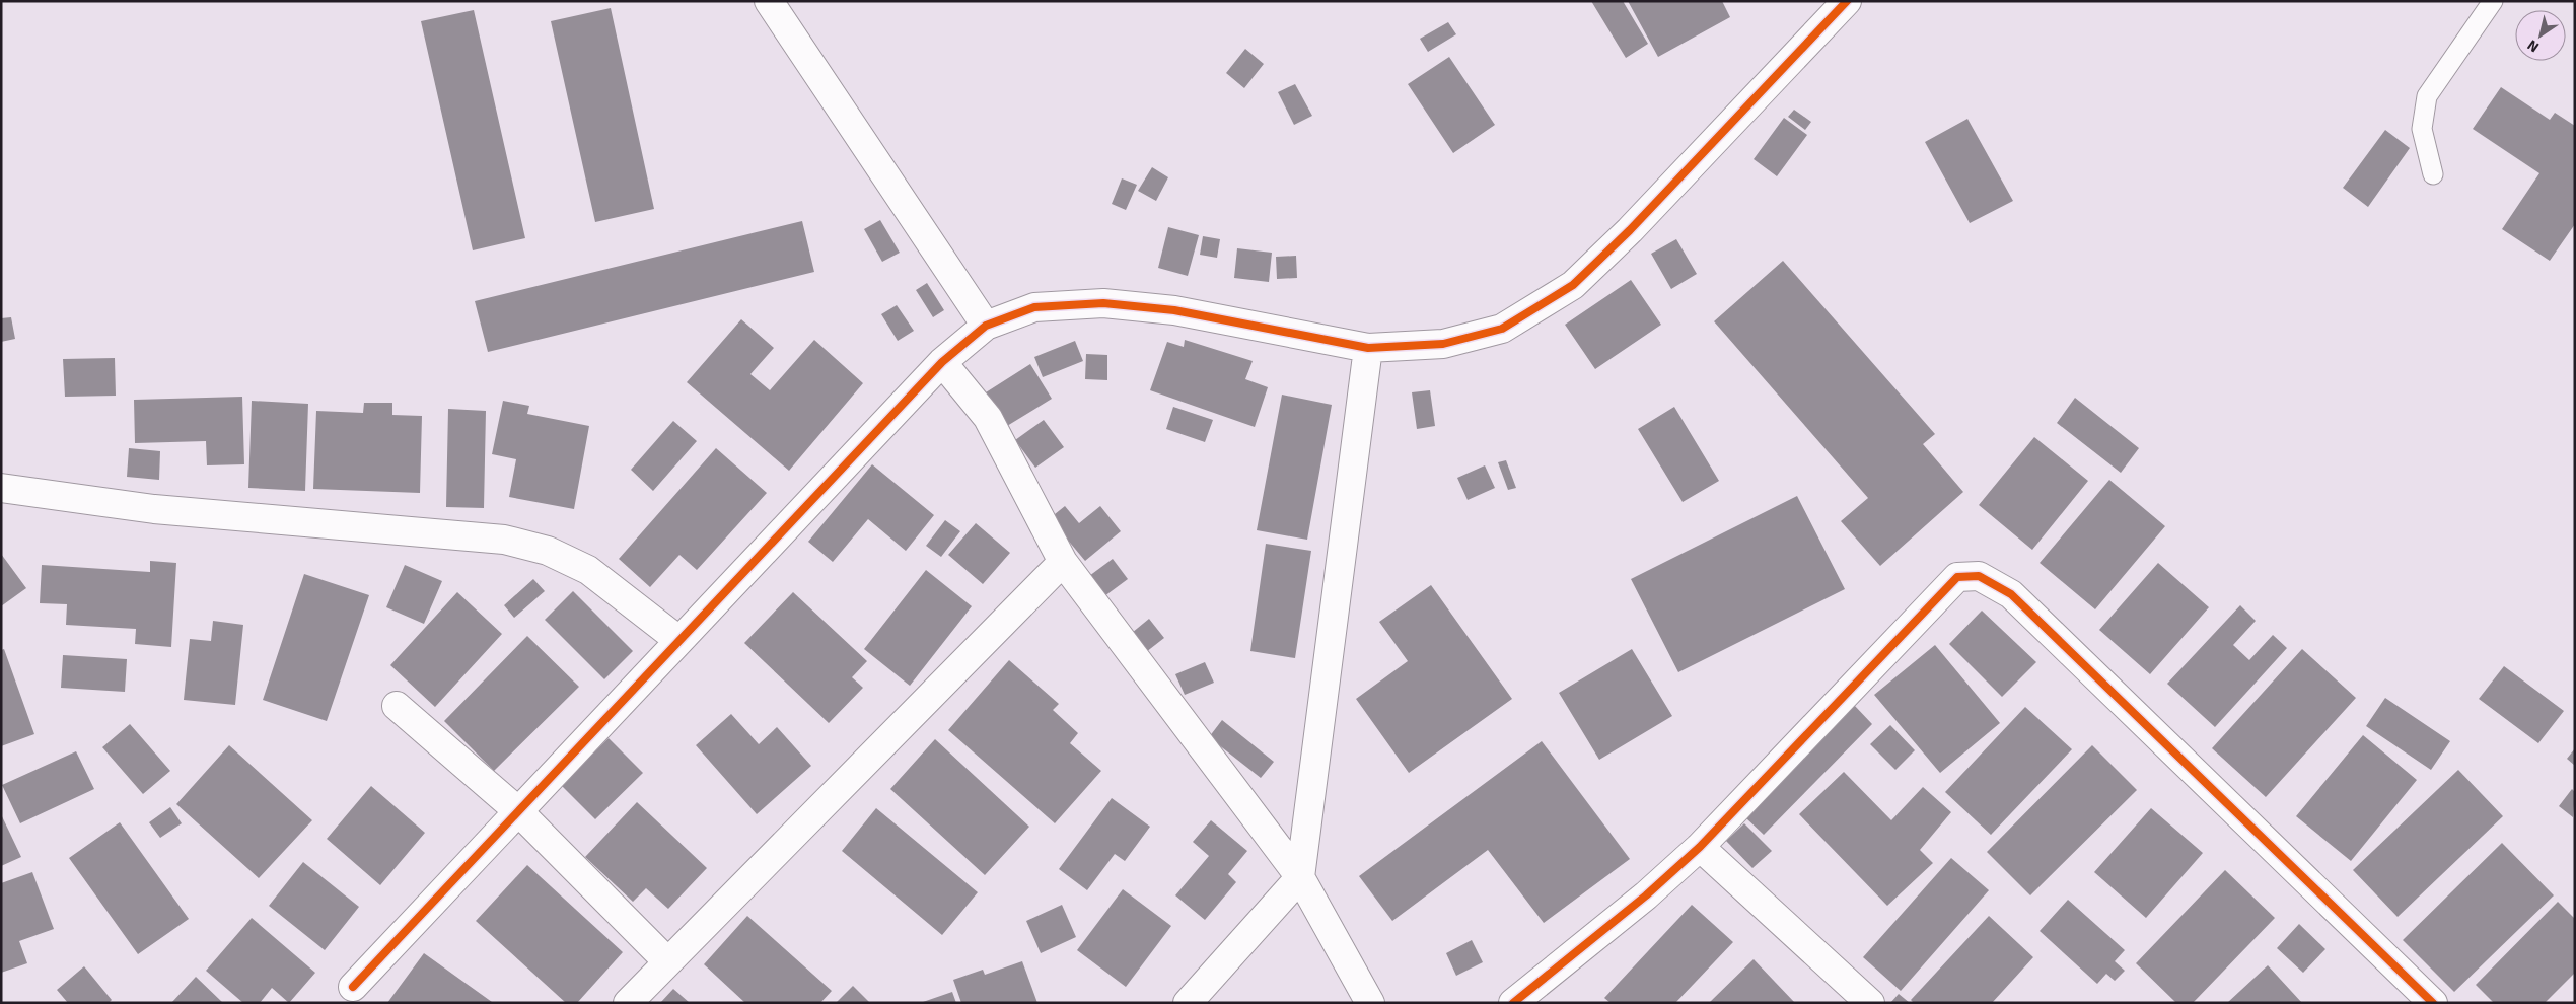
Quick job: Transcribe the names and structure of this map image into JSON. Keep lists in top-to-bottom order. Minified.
{"north":"bottom left"}
